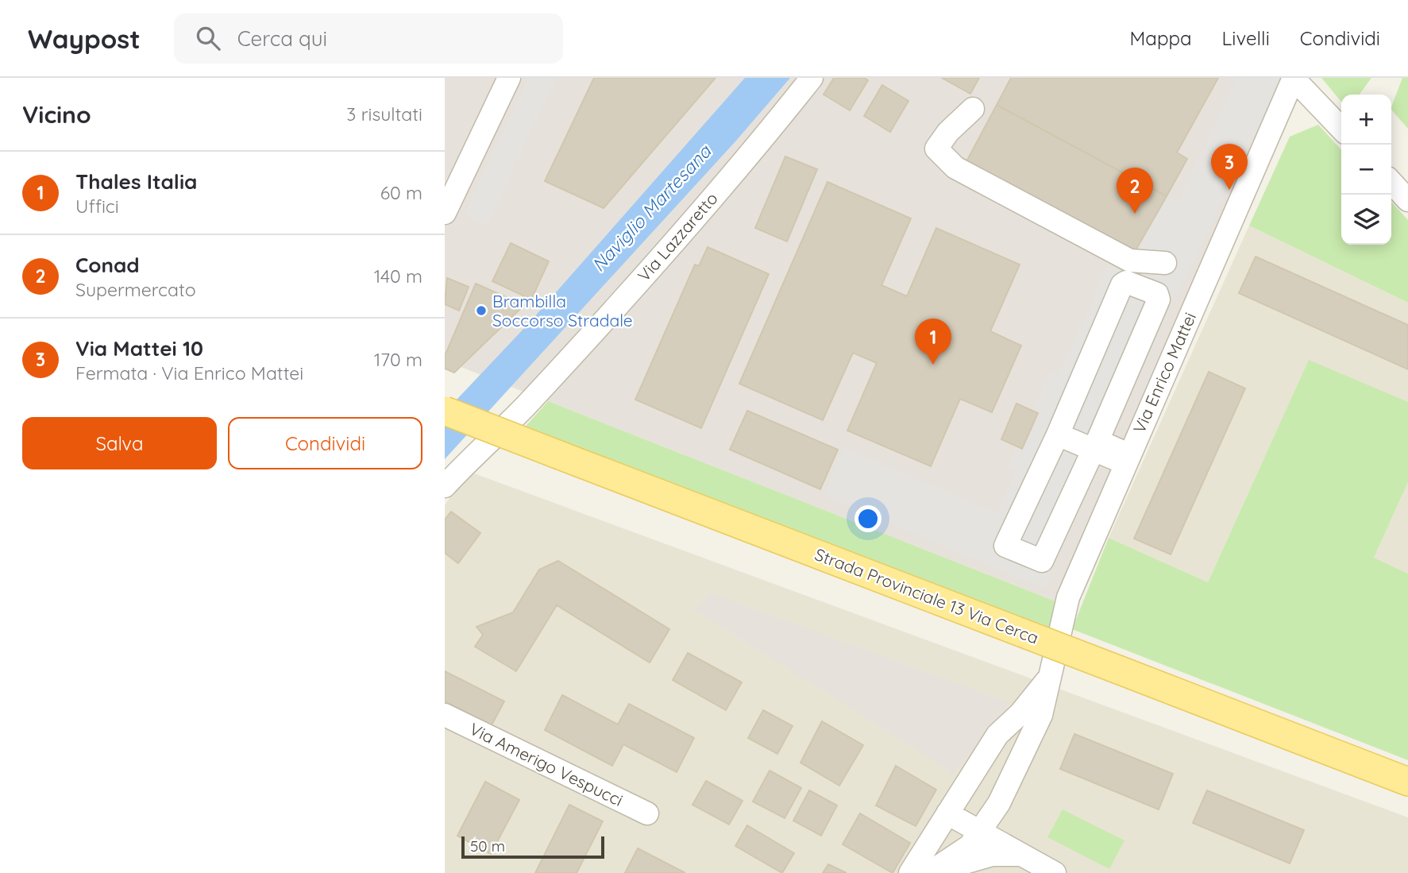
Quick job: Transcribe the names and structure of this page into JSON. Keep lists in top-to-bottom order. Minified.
{"streets":{"main road":["Strada Provinciale 13 Via Cerca"],"street":["Via Lazzaretto","Via Enrico Mattei","Via Amerigo Vespucci"]},"water":["Naviglio Martesana"],"places":["Brambilla Soccorso Stradale"],"scale_bar":"50 m","page":{"header":"Waypost","search":"Cerca qui","nav":["Mappa","Livelli","Condividi"],"heading":["Vicino","3 risultati"],"map_buttons":["+","−"],"pins":["3","2","1"],"list":[{"mark":"1","name":"Thales Italia","note":"Uffici","value":"60 m"},{"mark":"2","name":"Conad","note":"Supermercato","value":"140 m"},{"mark":"3","name":"Via Mattei 10","note":"Fermata · Via Enrico Mattei","value":"170 m"}],"buttons":["Salva","Condividi"],"scale":"50 m"}}
